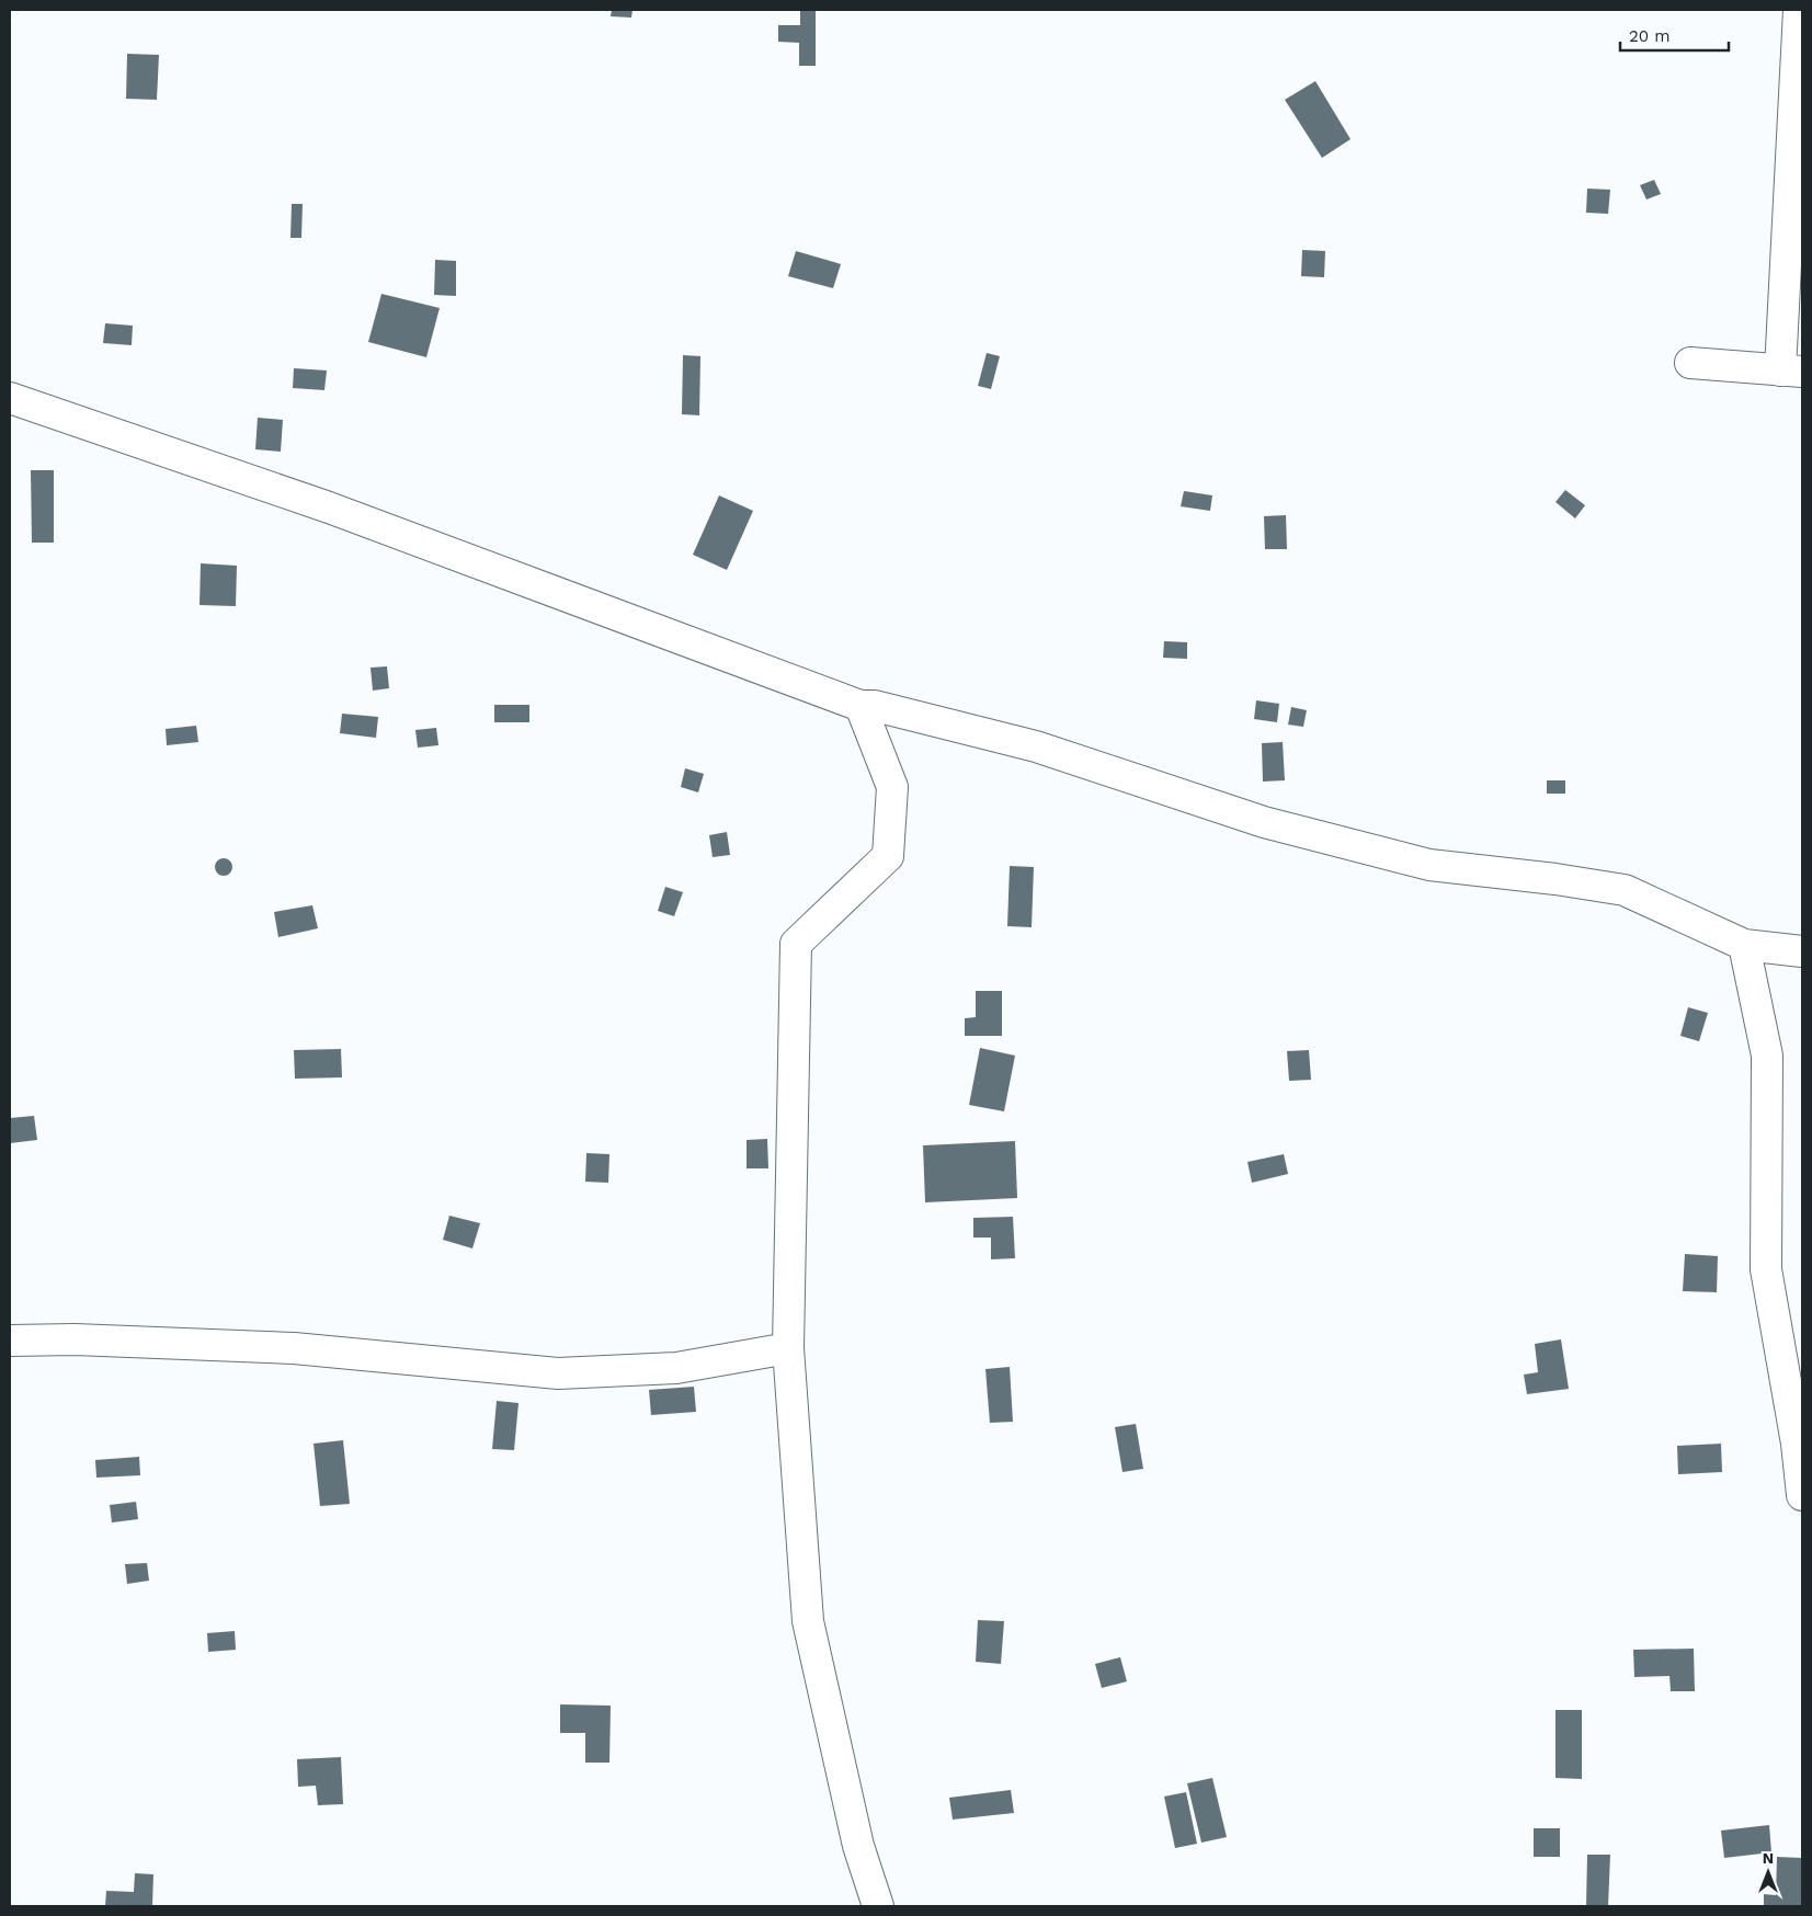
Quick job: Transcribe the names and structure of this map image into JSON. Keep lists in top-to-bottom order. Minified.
{"scale_bar":"20 m","north":"top"}
